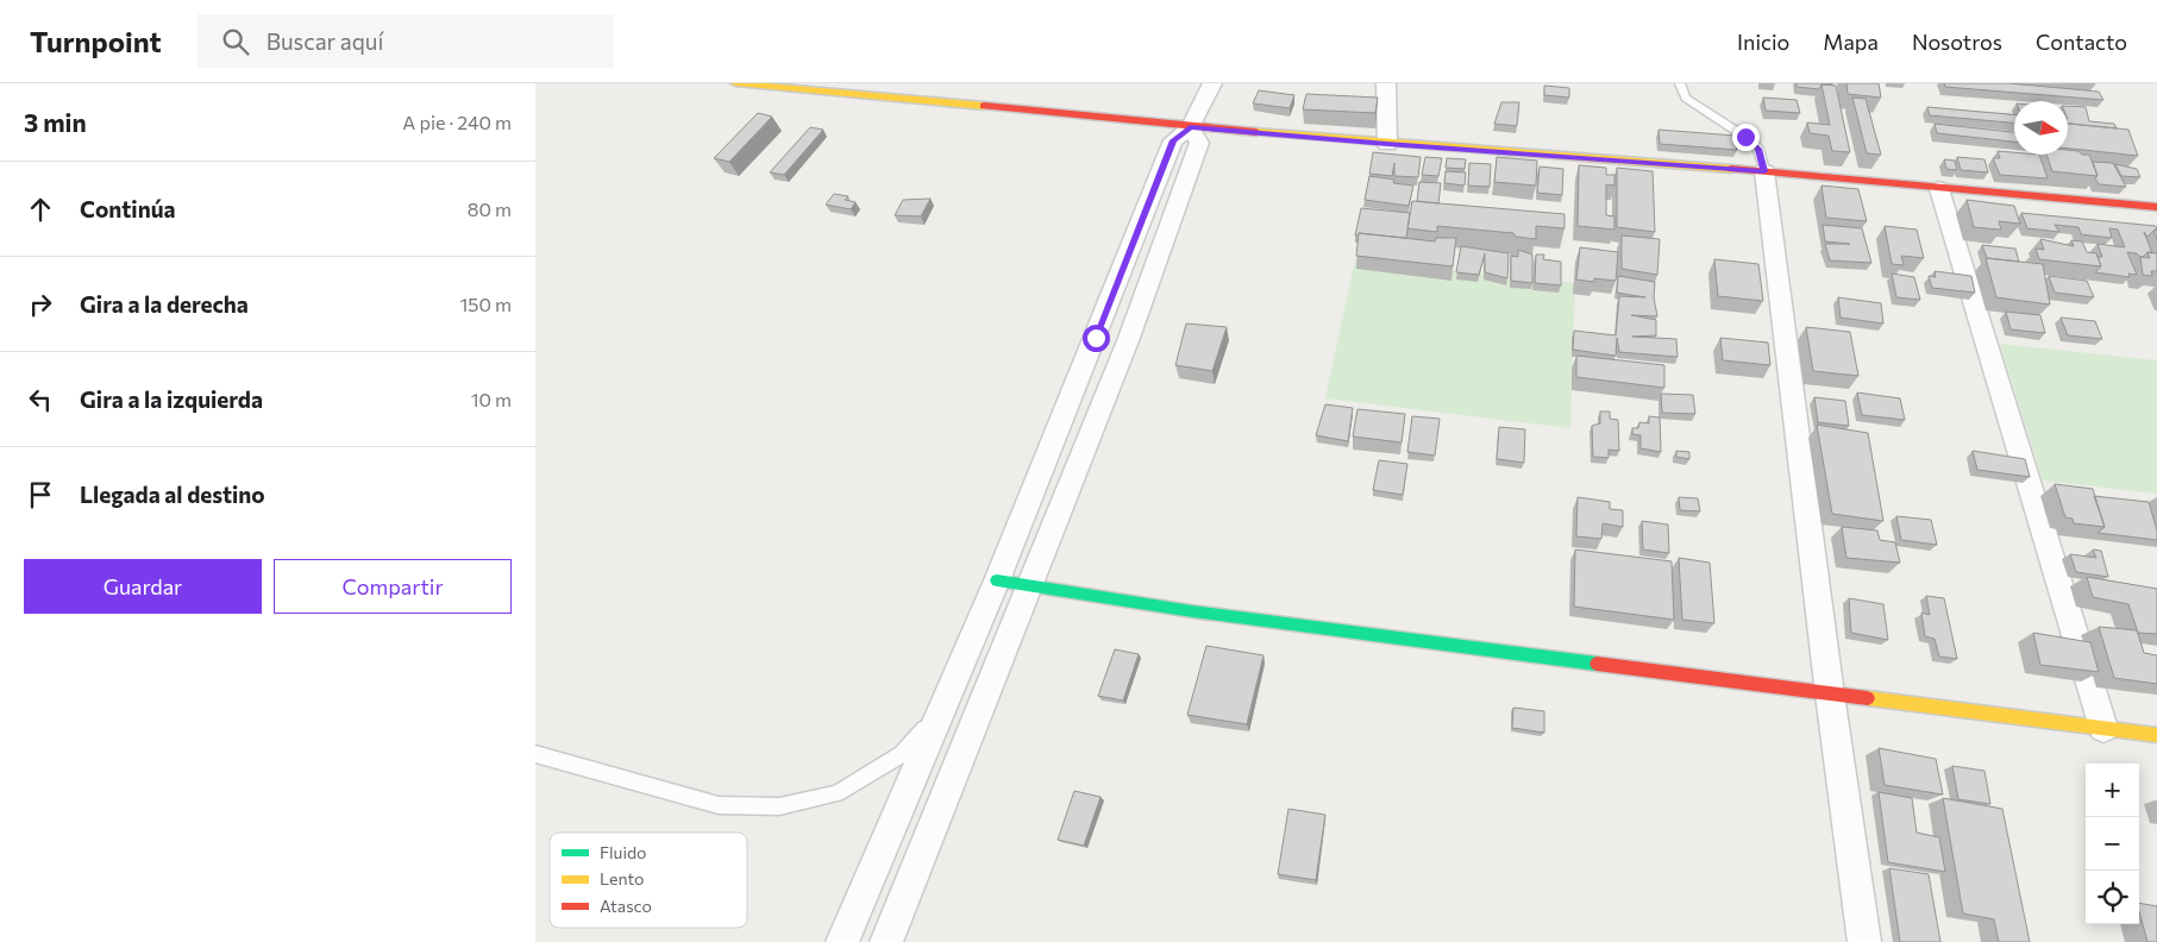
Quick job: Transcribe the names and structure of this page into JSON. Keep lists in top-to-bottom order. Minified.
{"legend":["Fluido","Lento","Atasco"],"north":"right","page":{"header":"Turnpoint","search":"Buscar aquí","nav":["Inicio","Mapa","Nosotros","Contacto"],"heading":["3 min","A pie · 240 m"],"list":[["Continúa","80 m"],["Gira a la derecha","150 m"],["Gira a la izquierda","10 m"],"Llegada al destino"],"buttons":["Guardar","Compartir"],"map_buttons":["+","−"]}}
